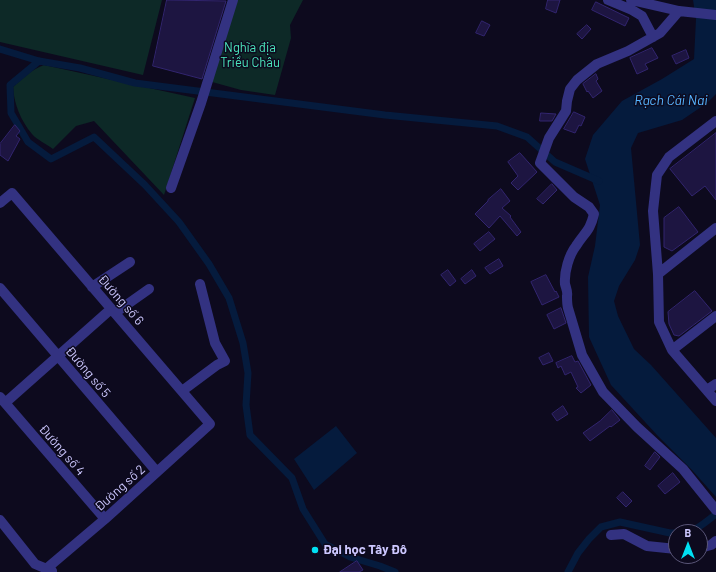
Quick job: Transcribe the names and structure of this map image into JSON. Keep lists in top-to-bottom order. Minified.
{"streets":{"street":["Đường số 6","Đường số 5","Đường số 4","Đường số 2"]},"crossings":[["Đường số 6","Đường số 2"],["Đường số 5","Đường số 2"],["Đường số 4","Đường số 2"]],"water":["Rạch Cái Nai"],"parks":["Nghĩa địa Triều Châu"],"places":["Đại học Tây Đô"],"north":"top"}
